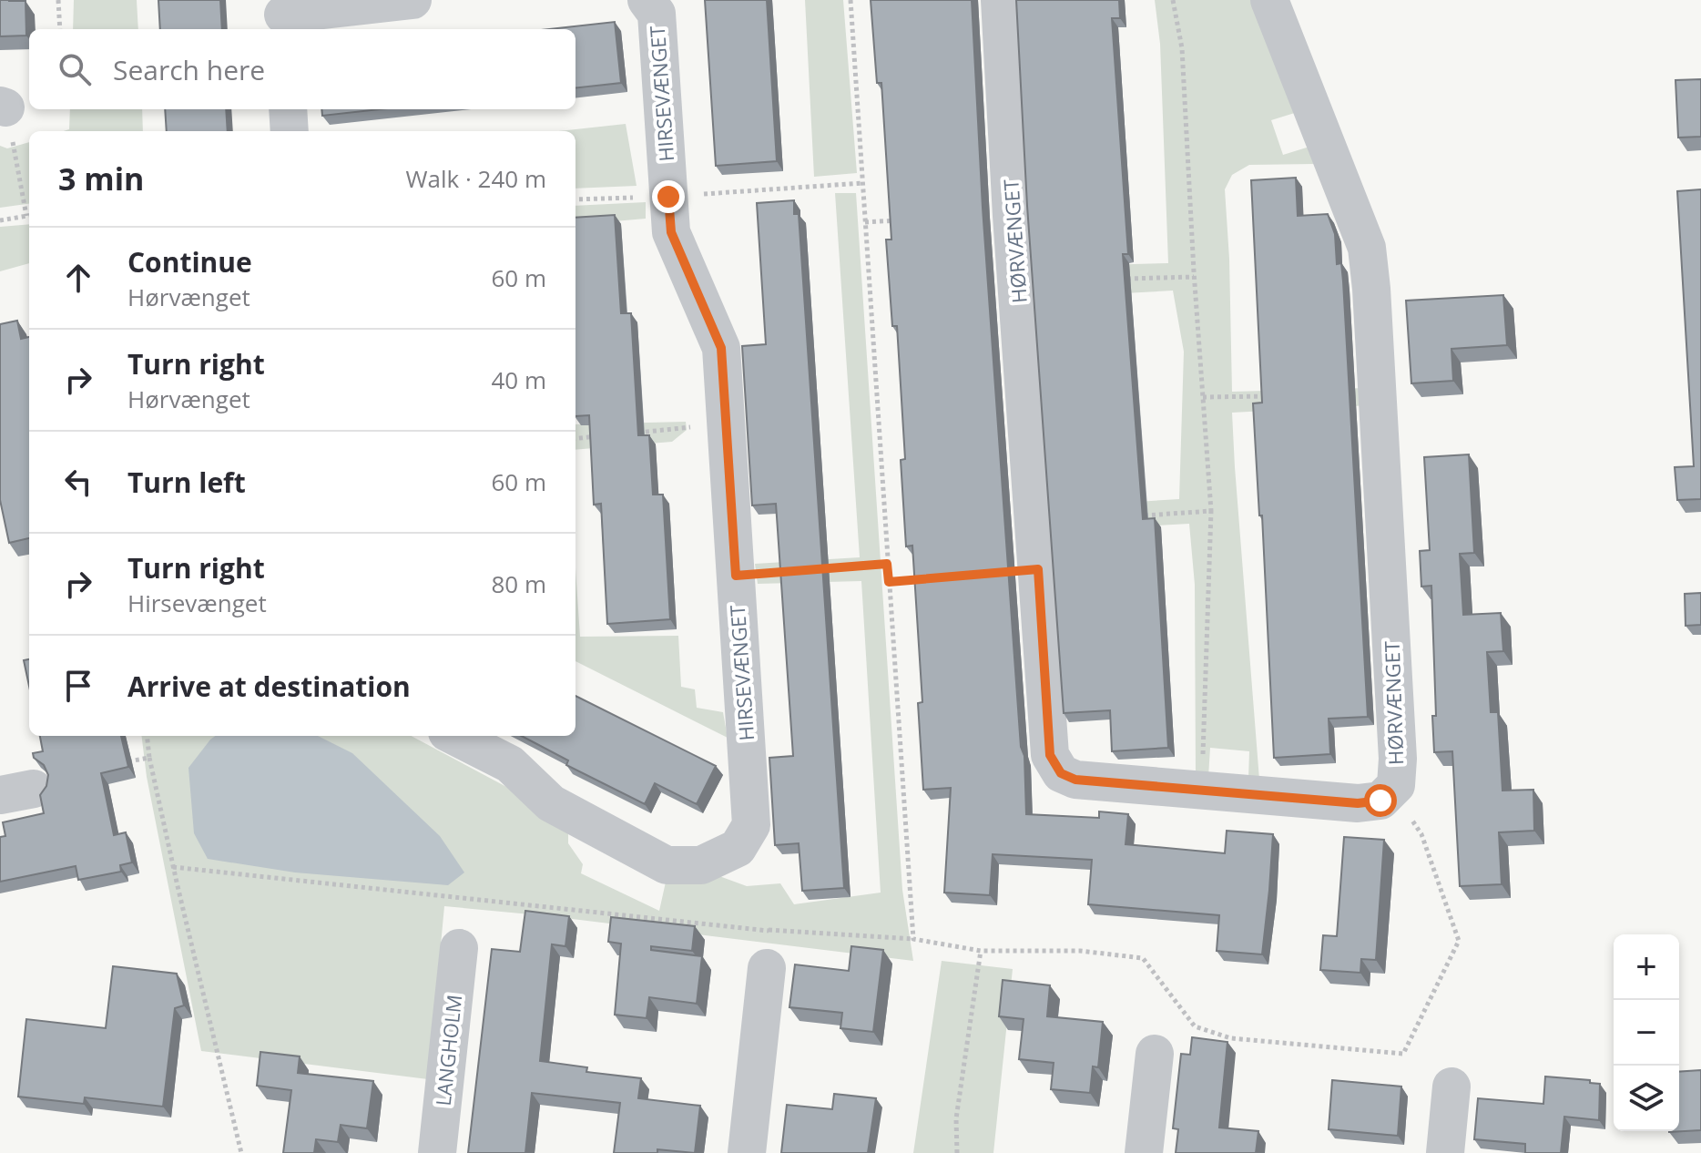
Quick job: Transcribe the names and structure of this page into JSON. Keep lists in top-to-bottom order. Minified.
{"streets":{"street":["HIRSEVÆNGET","HØRVÆNGET","LANGHOLM"]},"page":{"search":"Search here","heading":["3 min","Walk · 240 m"],"list":[["Continue","Hørvænget","60 m"],["Turn right","Hørvænget","40 m"],["Turn left","60 m"],["Turn right","Hirsevænget","80 m"],"Arrive at destination"],"map_buttons":["+","−"]}}
